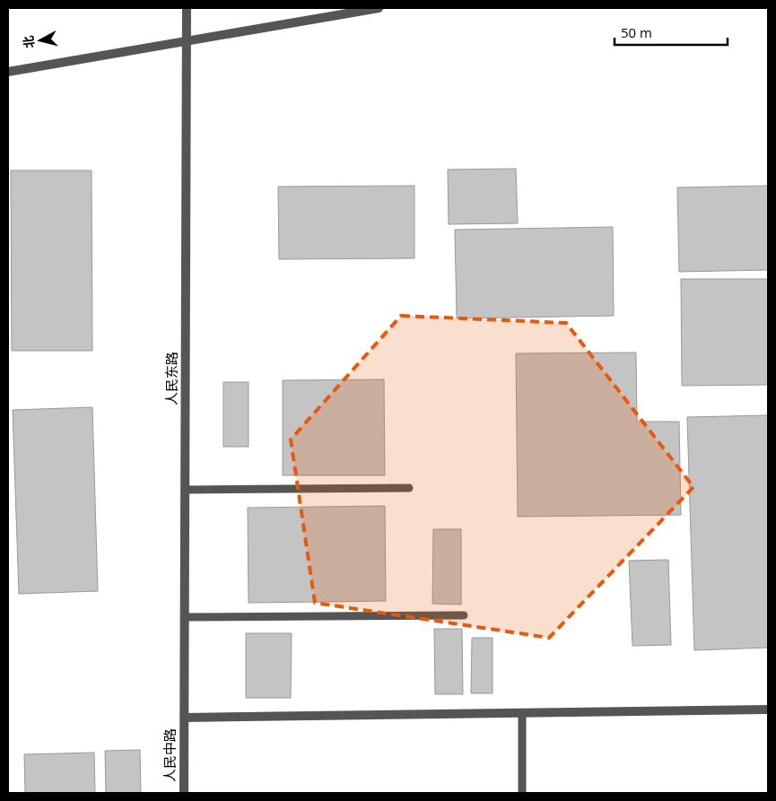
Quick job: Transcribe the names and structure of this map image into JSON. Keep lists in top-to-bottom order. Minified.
{"streets":{"street":["人民东路","人民中路"]},"crossings":[["人民东路","人民中路"]],"scale_bar":"50 m","north":"left"}
